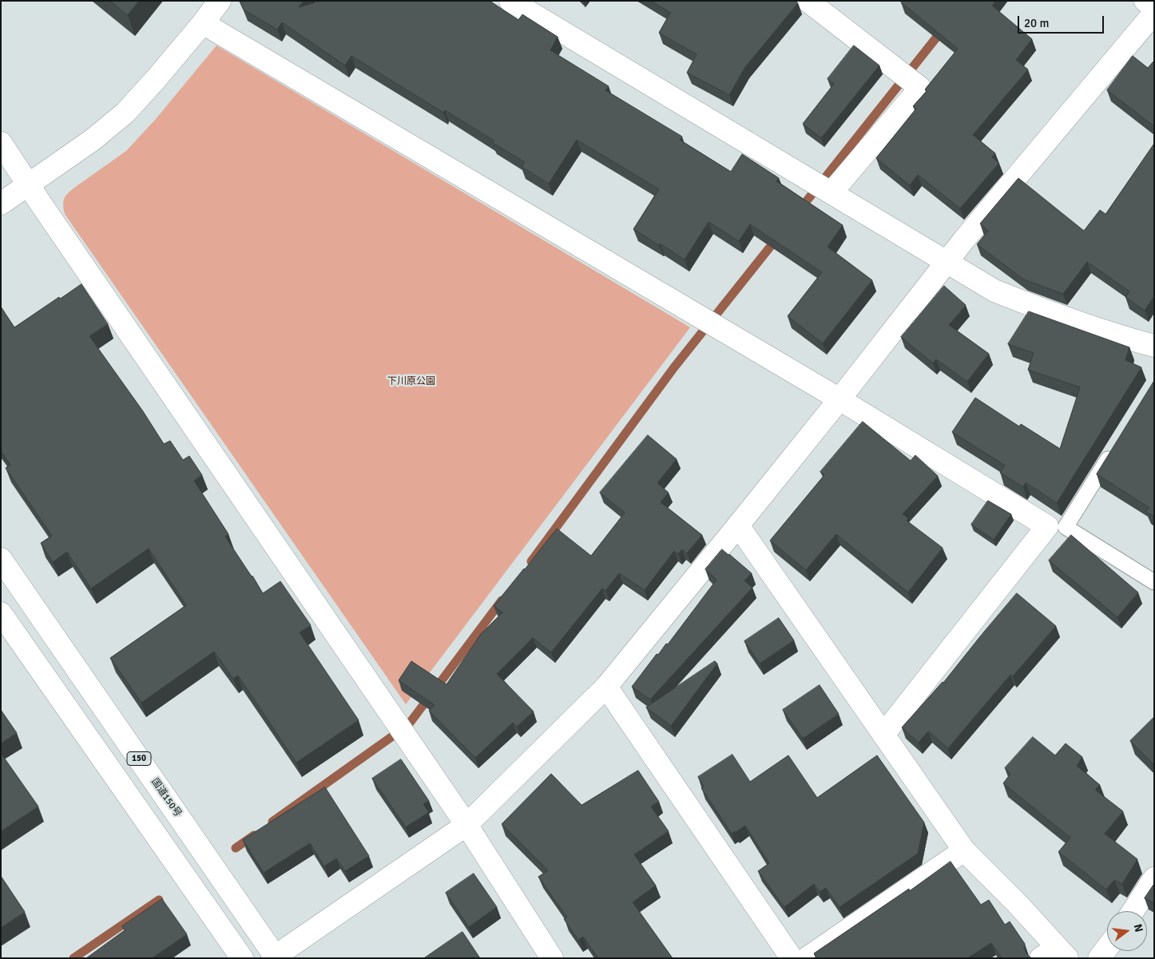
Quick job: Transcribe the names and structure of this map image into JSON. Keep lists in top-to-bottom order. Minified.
{"streets":{"main road":["150","国道150号"]},"parks":["下川原公園"],"scale_bar":"20 m","north":"right"}
